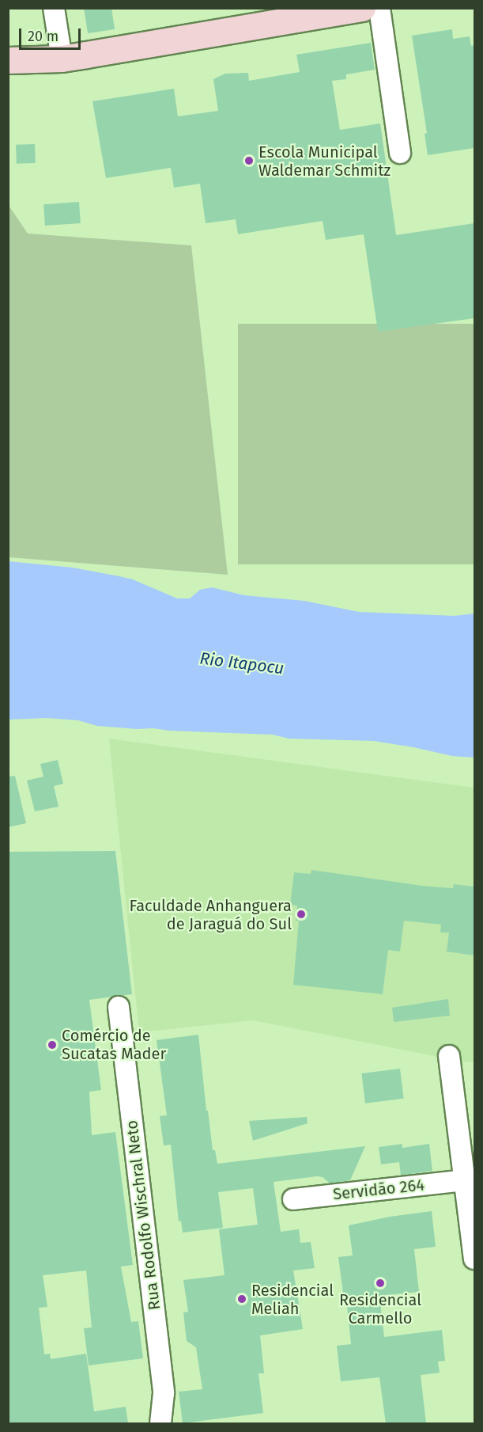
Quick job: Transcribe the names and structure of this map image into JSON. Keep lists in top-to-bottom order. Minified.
{"streets":{"street":["Servidão 264","Rua Rodolfo Wischral Neto"]},"water":["Rio Itapocu"],"places":["Escola Municipal Waldemar Schmitz","Faculdade Anhanguera de Jaraguá do Sul","Comércio de Sucatas Mader","Residencial Carmello","Residencial Meliah"],"scale_bar":"20 m"}
